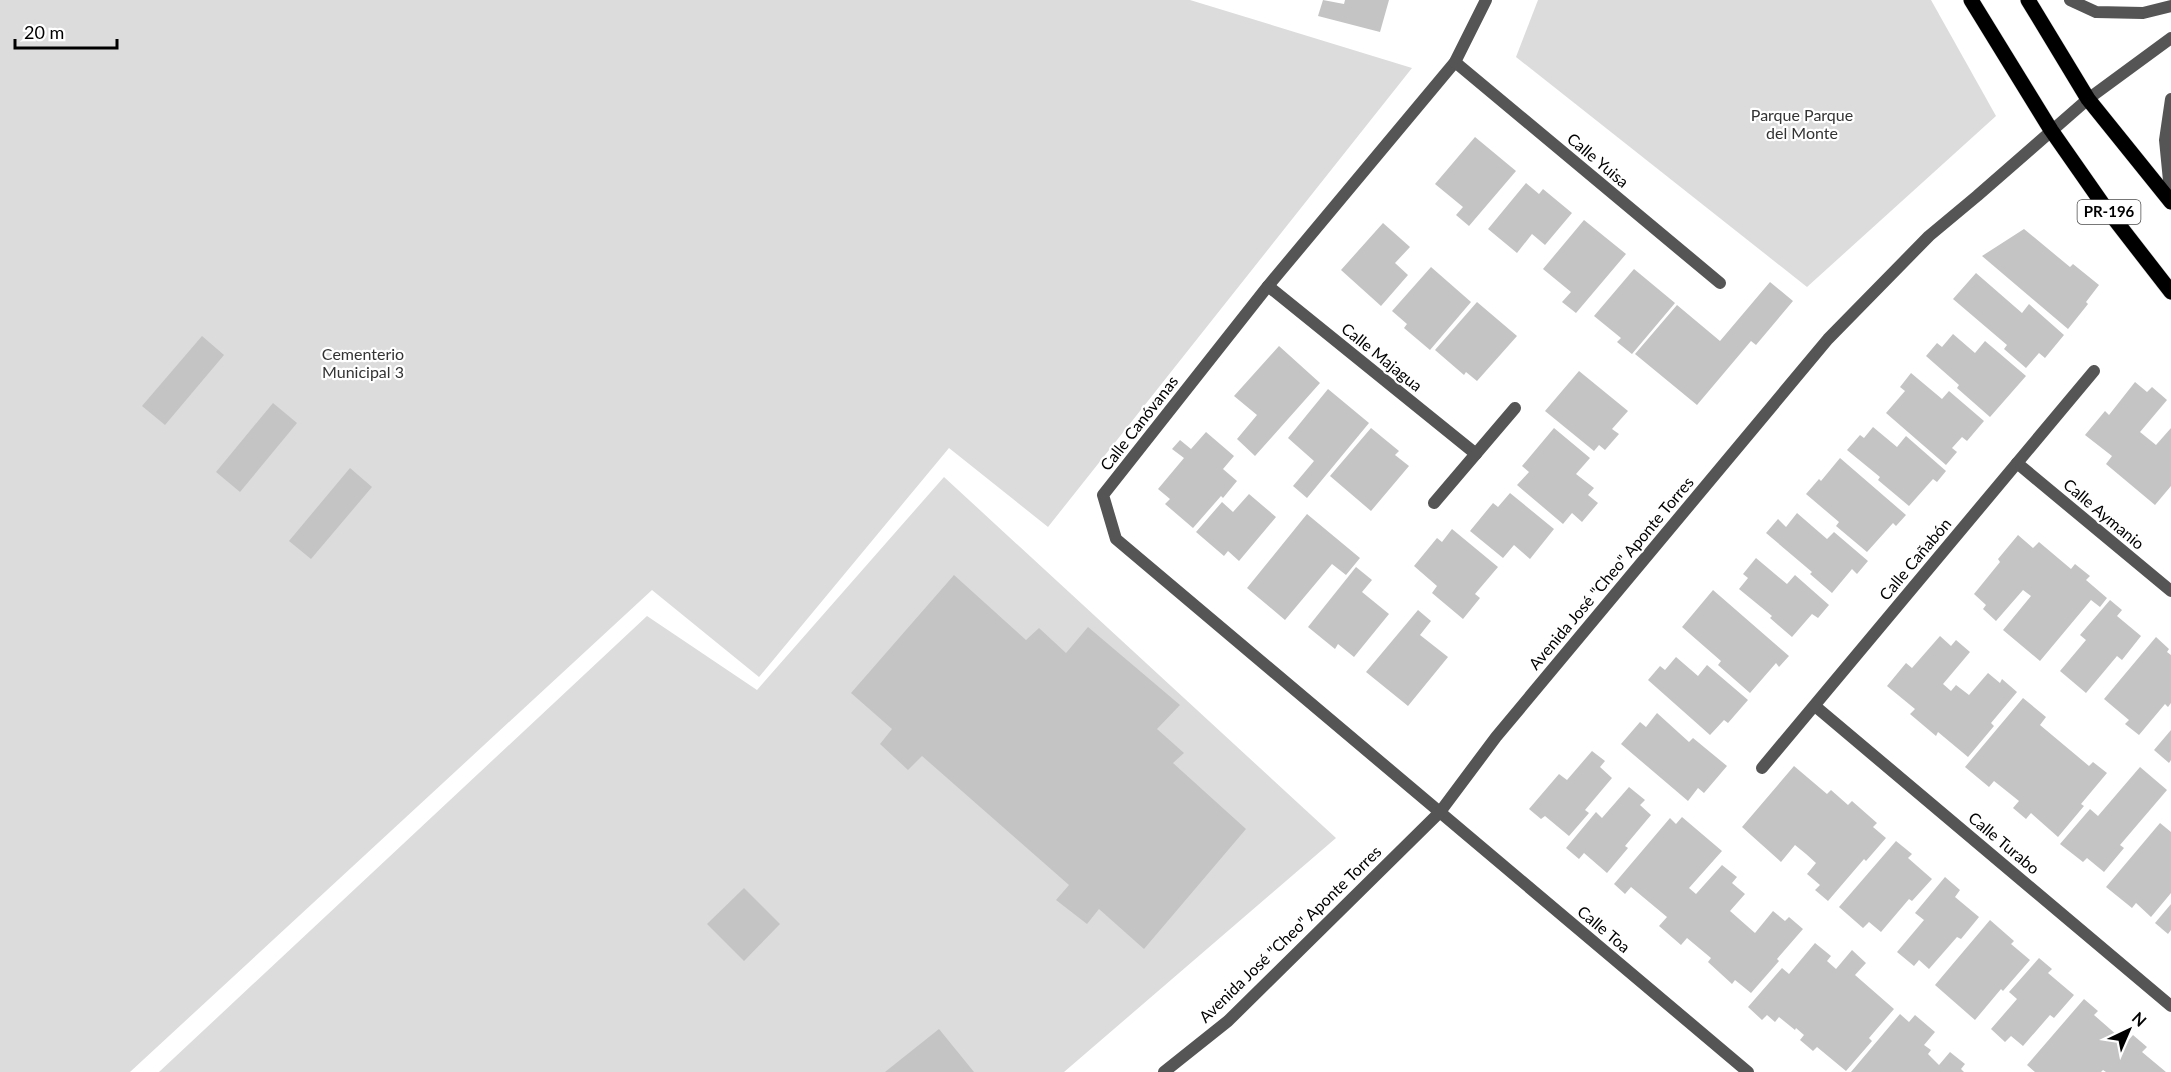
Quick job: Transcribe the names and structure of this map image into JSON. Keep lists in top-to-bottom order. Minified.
{"streets":{"main road":["PR-196"],"street":["Calle Yuisa","Calle Majagua","Calle Canóvanas","Calle Aymanio","Calle Cañabón","Avenida José \"Cheo\" Aponte Torres","Calle Turabo","Calle Toa"]},"crossings":[["Calle Yuisa","Calle Canóvanas"],["PR-196","Avenida José \"Cheo\" Aponte Torres"],["Calle Majagua","Calle Canóvanas"],["Calle Canóvanas","Avenida José \"Cheo\" Aponte Torres"],["Calle Canóvanas","Calle Toa"],["Calle Aymanio","Calle Cañabón"],["Calle Cañabón","Calle Turabo"],["Avenida José \"Cheo\" Aponte Torres","Calle Toa"]],"parks":["Parque Parque del Monte","Cementerio Municipal 3"],"scale_bar":"20 m","north":"top right"}
